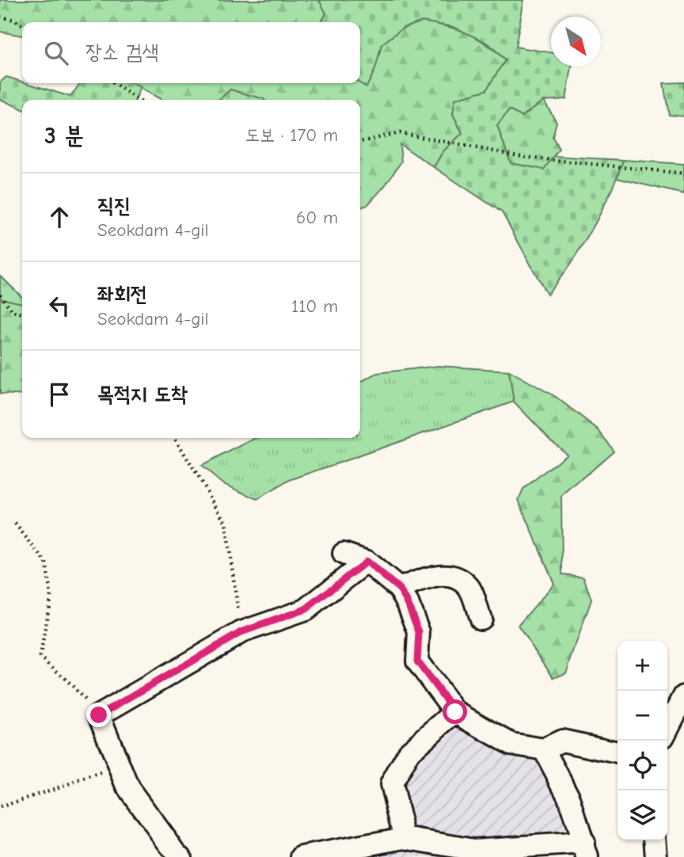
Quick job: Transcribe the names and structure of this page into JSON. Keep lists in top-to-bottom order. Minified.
{"north":"bottom right","page":{"search":"장소 검색","heading":["3 분","도보 · 170 m"],"list":[["직진","Seokdam 4-gil","60 m"],["좌회전","Seokdam 4-gil","110 m"],"목적지 도착"],"map_buttons":["+","−"]}}
